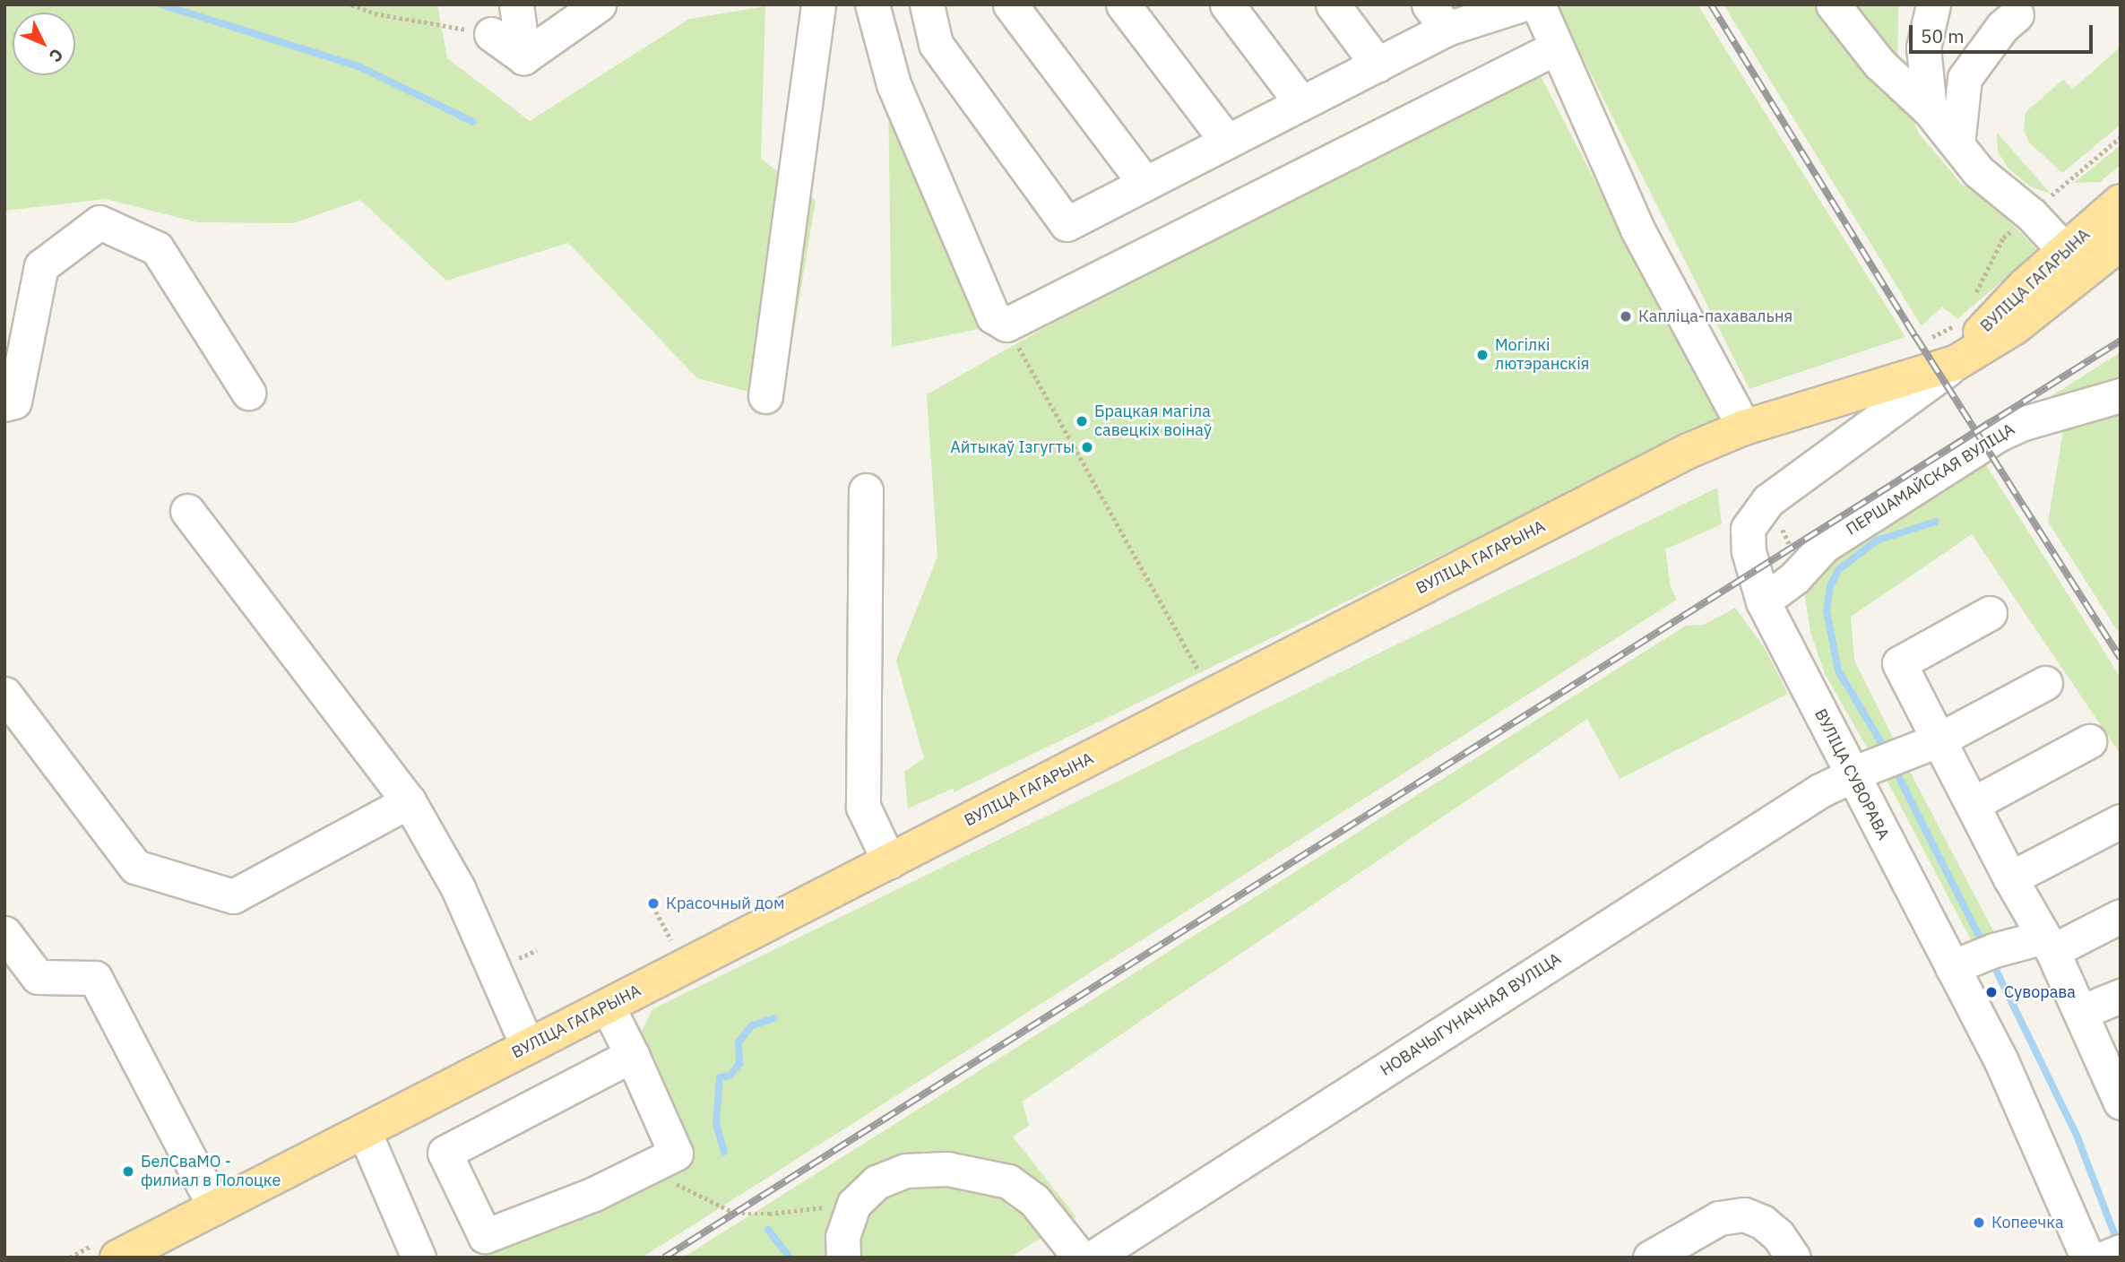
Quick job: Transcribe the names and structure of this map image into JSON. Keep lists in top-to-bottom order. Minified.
{"streets":{"main road":["ВУЛІЦА ГАГАРЫНА"],"street":["ПЕРШАМАЙСКАЯ ВУЛІЦА","ВУЛІЦА СУВОРАВА","НОВАЧЫГУНАЧНАЯ ВУЛІЦА"]},"crossings":[["ВУЛІЦА ГАГАРЫНА","ВУЛІЦА СУВОРАВА"],["ПЕРШАМАЙСКАЯ ВУЛІЦА","ВУЛІЦА СУВОРАВА"],["ВУЛІЦА СУВОРАВА","НОВАЧЫГУНАЧНАЯ ВУЛІЦА"]],"places":["Капліца-пахавальня","Могілкі лютэранскія","Брацкая магіла савецкіх воінаў","Айтыкаў Ізгугты","Красочный дом","Суворава","БелСваМО - филиал в Полоцке","Копеечка"],"scale_bar":"50 m","north":"bottom right"}
